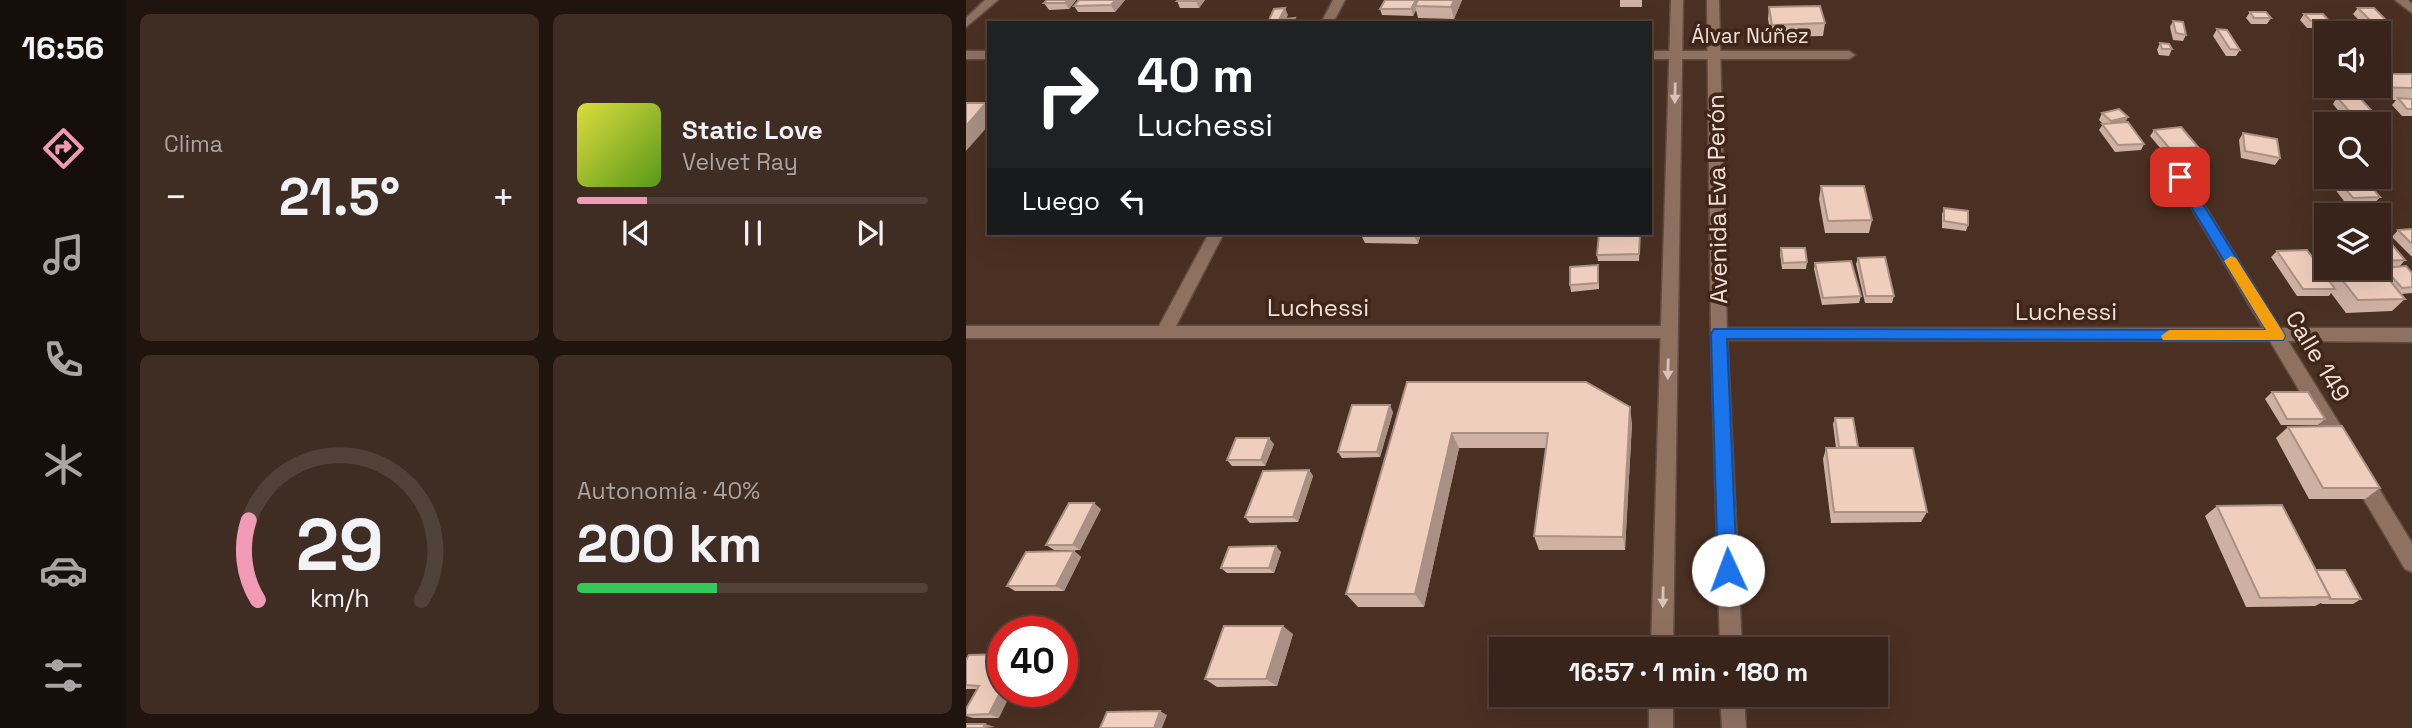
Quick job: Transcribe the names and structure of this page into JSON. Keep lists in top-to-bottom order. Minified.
{"streets":{"street":["Álvar Núñez","Avenida Eva Perón","Luchessi","Calle 149"]},"crossings":[["Álvar Núñez","Avenida Eva Perón"],["Avenida Eva Perón","Luchessi"],["Luchessi","Calle 149"]],"page":{"tabs":"16:56","tile":["Clima",["Autonomía · 40%","200 km"]],"turn":["40 m","Luchessi"],"song":["Static Love","Velvet Ray"],"then":"Luego","heat":["−","21.5°","+"],"limit":"40","trip":"16:57 · 1 min · 180 m","gauge":["29","km/h"]}}
